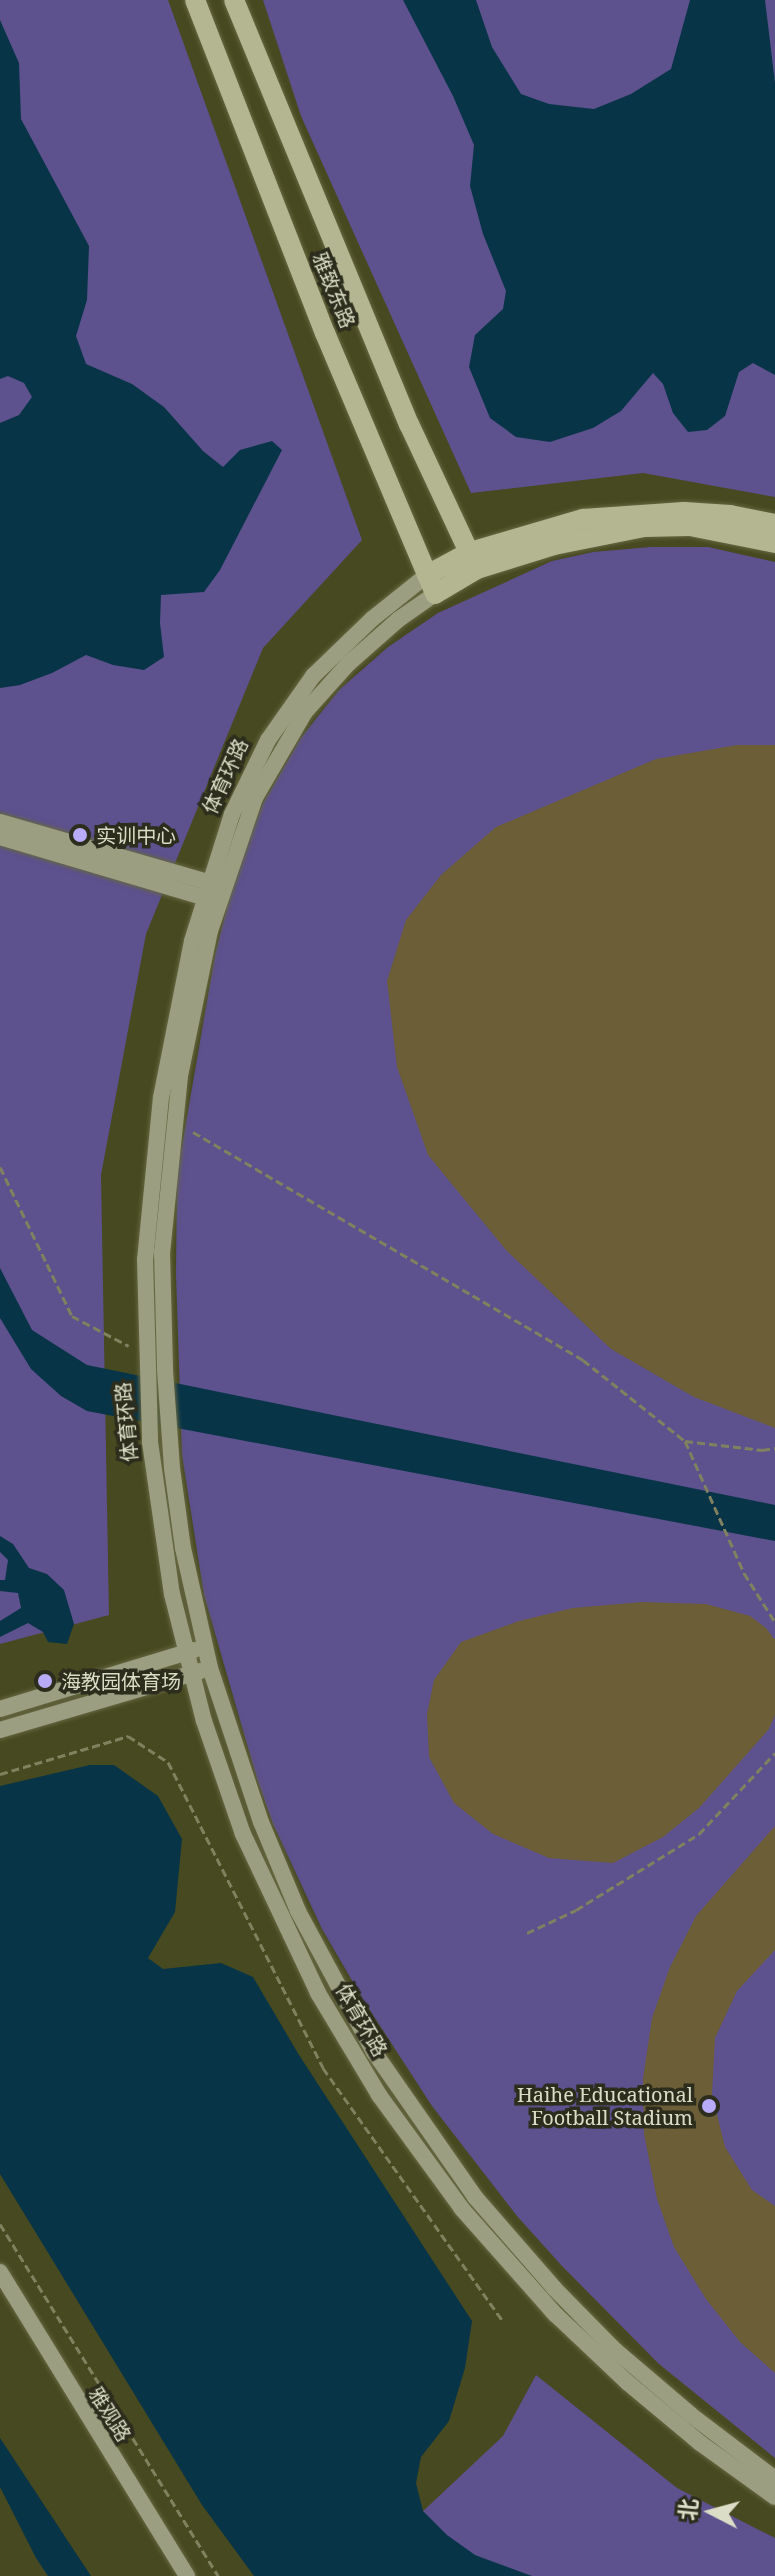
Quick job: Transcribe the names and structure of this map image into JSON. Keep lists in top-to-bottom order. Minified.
{"streets":{"main road":["雅致东路","体育环路","雅观路"]},"crossings":[["雅致东路","体育环路"]],"places":["实训中心","海教园体育场","Haihe Educational Football Stadium"],"north":"left"}
